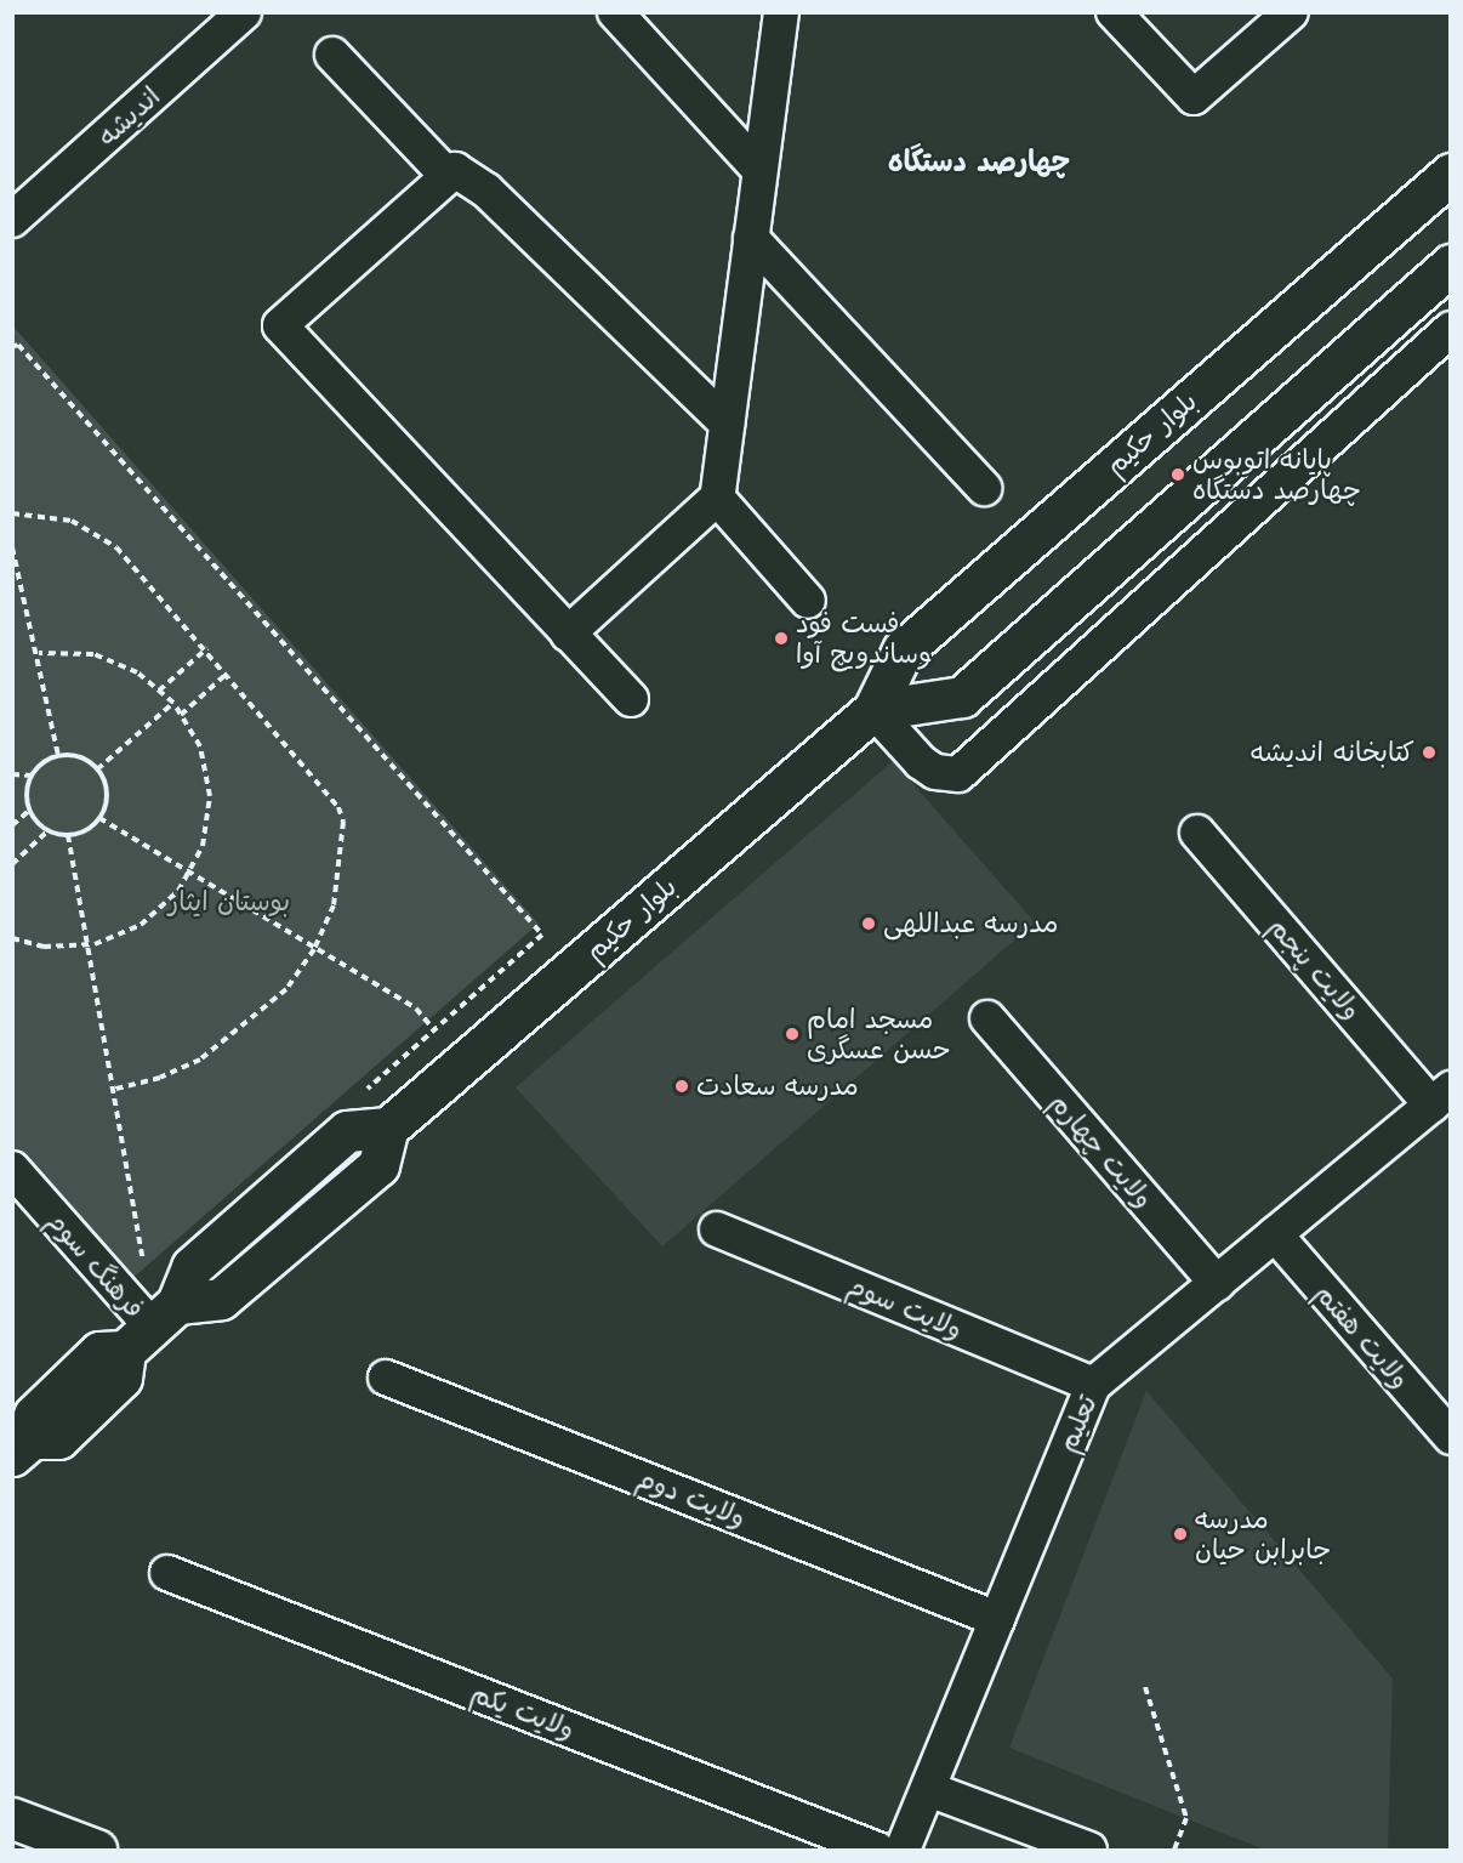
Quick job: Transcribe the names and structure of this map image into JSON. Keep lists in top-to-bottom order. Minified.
{"streets":{"street":["اندیشه","بلوار حکیم","ولایت پنجم","ولایت چهارم","فرهنگ سوم","ولایت سوم","ولایت هفتم","تعلیم","ولایت دوم","ولایت یکم"]},"crossings":[["بلوار حکیم","فرهنگ سوم"],["ولایت پنجم","تعلیم"],["ولایت چهارم","تعلیم"],["ولایت سوم","تعلیم"],["ولایت هفتم","تعلیم"],["تعلیم","ولایت دوم"]],"districts":["چهارصد دستگاه"],"parks":["بوستان ایثار"],"places":["پایانه اتوبوس چهارصد دستگاه","فست فود وساندویچ آوا","کتابخانه اندیشه","مدرسه عبداللهی","مسجد امام حسن عسگری","مدرسه سعادت","مدرسه جابرابن حیان"]}
